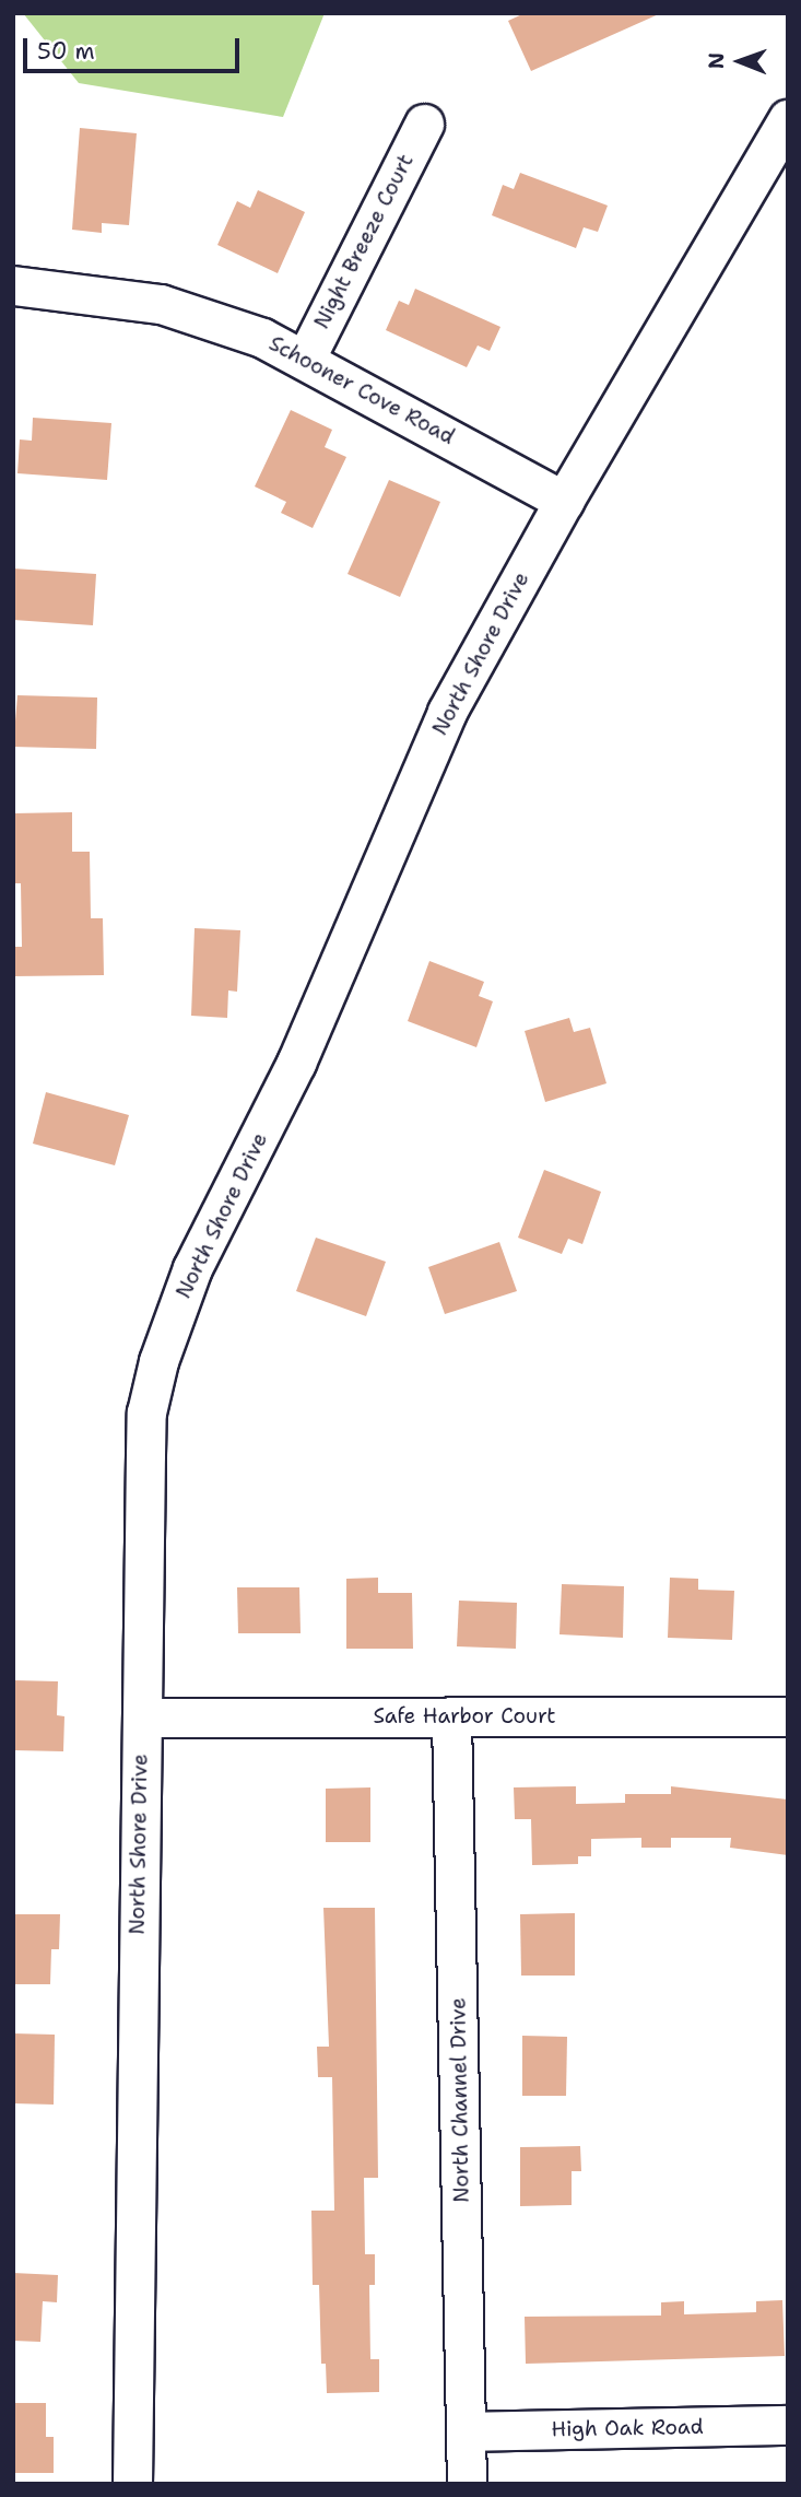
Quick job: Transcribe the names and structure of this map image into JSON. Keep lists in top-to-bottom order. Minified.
{"streets":{"street":["Night Breeze Court","Schooner Cove Road","North Shore Drive","Safe Harbor Court","North Channel Drive","High Oak Road"]},"crossings":[["Night Breeze Court","Schooner Cove Road"],["Schooner Cove Road","North Shore Drive"],["North Shore Drive","Safe Harbor Court"],["Safe Harbor Court","North Channel Drive"],["North Channel Drive","High Oak Road"]],"scale_bar":"50 m","north":"left"}
